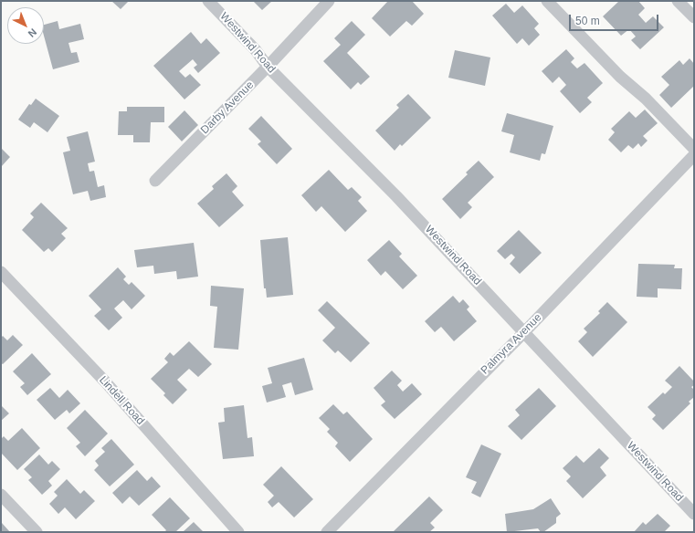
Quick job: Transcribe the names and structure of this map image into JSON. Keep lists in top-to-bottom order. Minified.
{"streets":{"street":["Westwind Road","Darby Avenue","Palmyra Avenue","Lindell Road"]},"crossings":[["Westwind Road","Darby Avenue"],["Westwind Road","Palmyra Avenue"]],"scale_bar":"50 m","north":"bottom right"}
